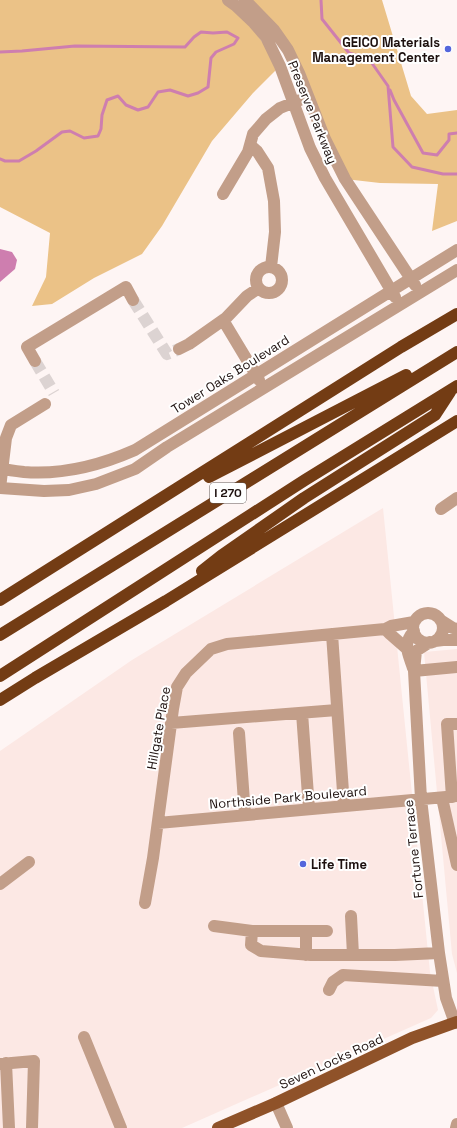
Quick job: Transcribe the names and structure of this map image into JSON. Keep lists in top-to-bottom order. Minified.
{"streets":{"highway":["I 270"],"main road":["Seven Locks Road"],"street":["Preserve Parkway","Tower Oaks Boulevard","Hillgate Place","Northside Park Boulevard","Fortune Terrace"]},"crossings":[["Preserve Parkway","Tower Oaks Boulevard"],["Hillgate Place","Northside Park Boulevard"],["Hillgate Place","Fortune Terrace"],["Northside Park Boulevard","Fortune Terrace"],["Fortune Terrace","Seven Locks Road"]],"places":["GEICO Materials Management Center","Life Time"]}
